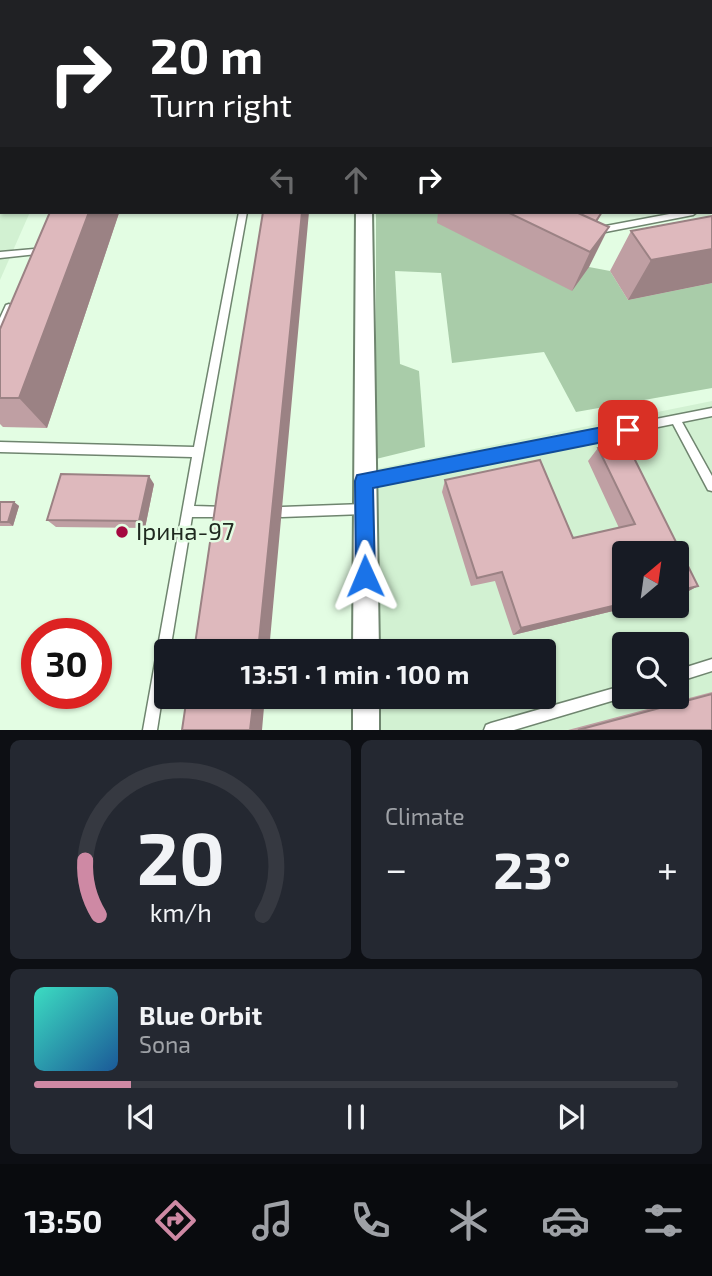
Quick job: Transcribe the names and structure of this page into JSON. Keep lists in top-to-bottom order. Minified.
{"places":["Ірина-97"],"north":"top right","page":{"turn":["20 m","Turn right"],"limit":"30","trip":"13:51 · 1 min · 100 m","tile":"Climate","heat":["−","23°","+"],"song":["Blue Orbit","Sona"],"tabs":"13:50","gauge":["20","km/h"]}}
